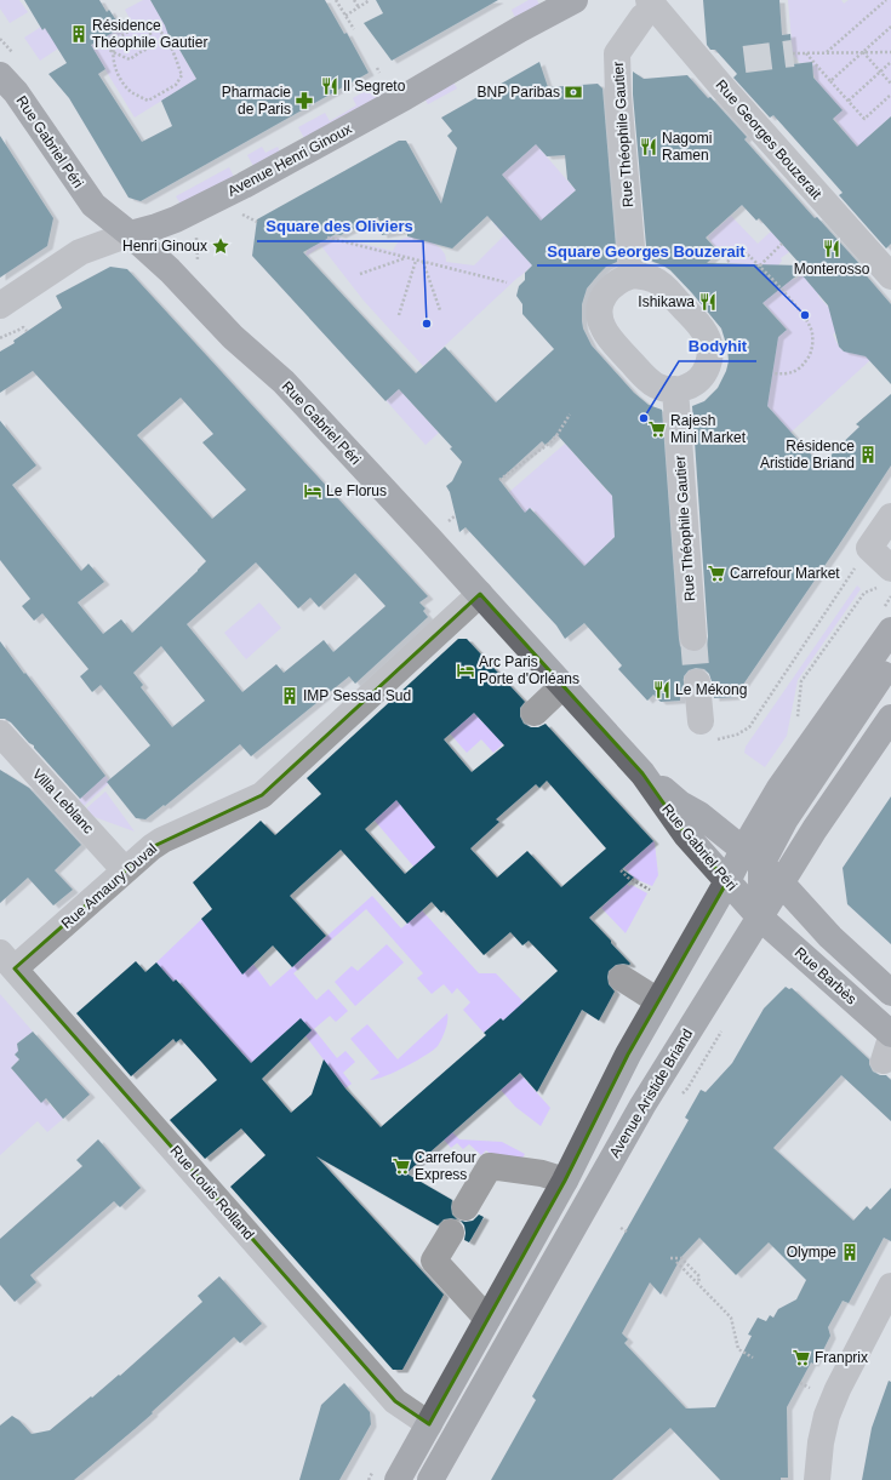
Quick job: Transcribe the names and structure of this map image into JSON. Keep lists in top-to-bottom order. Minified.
{"streets":{"main road":["Rue Gabriel Péri","Avenue Henri Ginoux","Rue Barbès","Avenue Aristide Briand"],"street":["Rue Théophile Gautier","Rue Georges Bouzerait","Villa Leblanc","Rue Amaury Duval","Rue Louis Rolland"]},"crossings":[["Rue Théophile Gautier","Rue Georges Bouzerait"],["Rue Gabriel Péri","Avenue Henri Ginoux"],["Rue Gabriel Péri","Rue Amaury Duval"],["Rue Gabriel Péri","Rue Barbès"],["Rue Gabriel Péri","Avenue Aristide Briand"],["Villa Leblanc","Rue Amaury Duval"],["Rue Amaury Duval","Rue Louis Rolland"],["Rue Barbès","Avenue Aristide Briand"]],"places":{"building":["Résidence Théophile Gautier","Résidence Aristide Briand","IMP Sessad Sud","Olympe"],"restaurant":["Il Segreto","Nagomi Ramen","Monterosso","Ishikawa","Le Mékong"],"bank":["BNP Paribas"],"pharmacy":["Pharmacie de Paris"],"place":["Henri Ginoux"],"other":["Square Georges Bouzerait","Square des Oliviers","Bodyhit"],"supermarket":["Rajesh Mini Market","Carrefour Market","Carrefour Express","Franprix"],"hotel":["Le Florus","Arc Paris Porte d'Orléans"]}}
